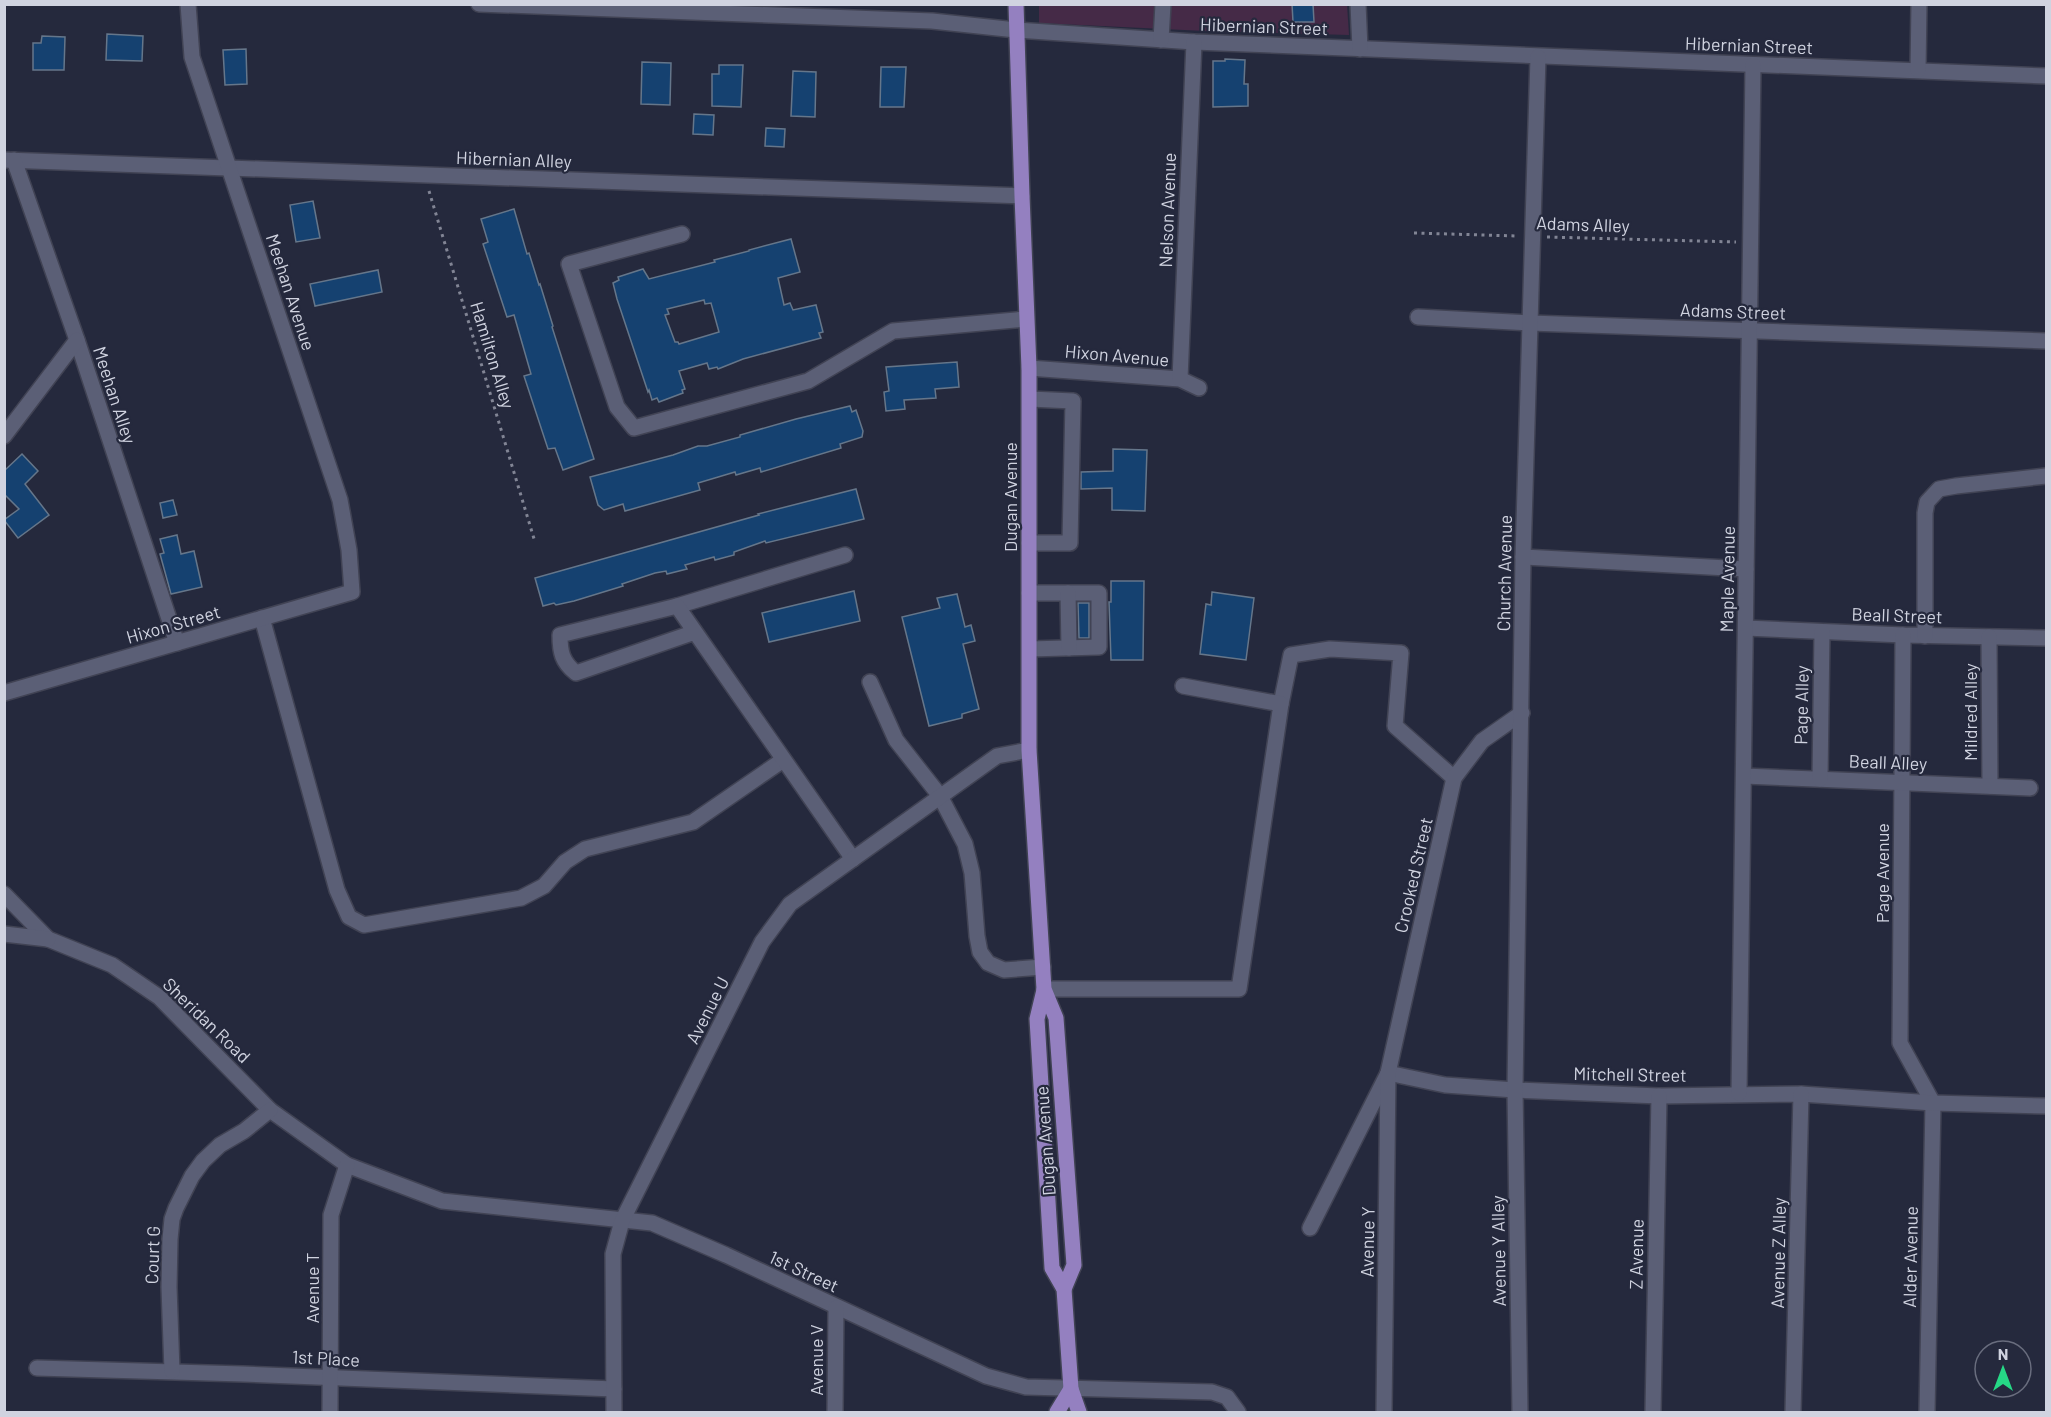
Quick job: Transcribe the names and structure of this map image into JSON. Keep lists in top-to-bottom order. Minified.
{"streets":{"main road":["Dugan Avenue"],"street":["Hibernian Street","Hibernian Alley","Nelson Avenue","Meehan Avenue","Adams Street","Hixon Avenue","Meehan Alley","Church Avenue","Maple Avenue","Beall Street","Hixon Street","Page Alley","Mildred Alley","Beall Alley","Page Avenue","Crooked Street","Avenue U","Sheridan Road","Mitchell Street","Avenue Y","Avenue Y Alley","Avenue Z Alley","Z Avenue","Court G","Alder Avenue","1st Street","Avenue T","1st Place","Avenue V"],"path":["Adams Alley","Hamilton Alley"]},"crossings":[["Hibernian Street","Nelson Avenue"],["Hibernian Street","Dugan Avenue"],["Hibernian Street","Church Avenue"],["Hibernian Street","Maple Avenue"],["Hibernian Alley","Meehan Avenue"],["Hibernian Alley","Hamilton Alley"],["Hibernian Alley","Meehan Alley"],["Hibernian Alley","Dugan Avenue"],["Nelson Avenue","Hixon Avenue"],["Adams Alley","Church Avenue"],["Adams Alley","Maple Avenue"],["Meehan Avenue","Hixon Street"],["Adams Street","Church Avenue"],["Adams Street","Maple Avenue"],["Hixon Avenue","Dugan Avenue"],["Meehan Alley","Hixon Street"],["Dugan Avenue","Avenue U"],["Dugan Avenue","1st Street"],["Church Avenue","Crooked Street"],["Church Avenue","Mitchell Street"],["Church Avenue","Avenue Y Alley"],["Maple Avenue","Beall Street"],["Maple Avenue","Beall Alley"],["Maple Avenue","Mitchell Street"],["Beall Street","Page Alley"],["Beall Street","Mildred Alley"],["Beall Street","Page Avenue"],["Page Alley","Beall Alley"],["Mildred Alley","Beall Alley"],["Beall Alley","Page Avenue"],["Page Avenue","Mitchell Street"],["Page Avenue","Alder Avenue"],["Crooked Street","Mitchell Street"],["Crooked Street","Avenue Y"],["Avenue U","1st Street"],["Avenue U","1st Place"],["Sheridan Road","Court G"],["Sheridan Road","1st Street"],["Sheridan Road","Avenue T"],["Mitchell Street","Avenue Y"],["Mitchell Street","Avenue Y Alley"],["Mitchell Street","Avenue Z Alley"],["Mitchell Street","Z Avenue"],["Mitchell Street","Alder Avenue"],["Court G","1st Place"],["1st Street","Avenue T"],["1st Street","Avenue V"],["Avenue T","1st Place"]],"north":"top"}
